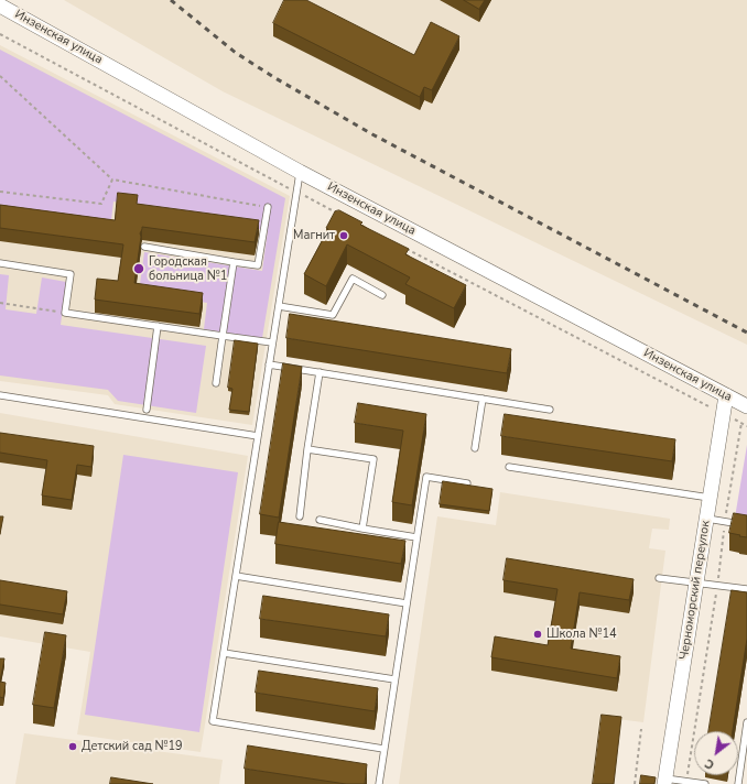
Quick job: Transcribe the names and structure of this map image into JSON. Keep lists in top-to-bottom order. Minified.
{"streets":{"street":["Инзенская улица","Черноморский переулок"]},"crossings":[["Инзенская улица","Черноморский переулок"]],"places":["Магнит","Городская больница №1","Школа №14","Детский сад №19"],"north":"bottom left"}
